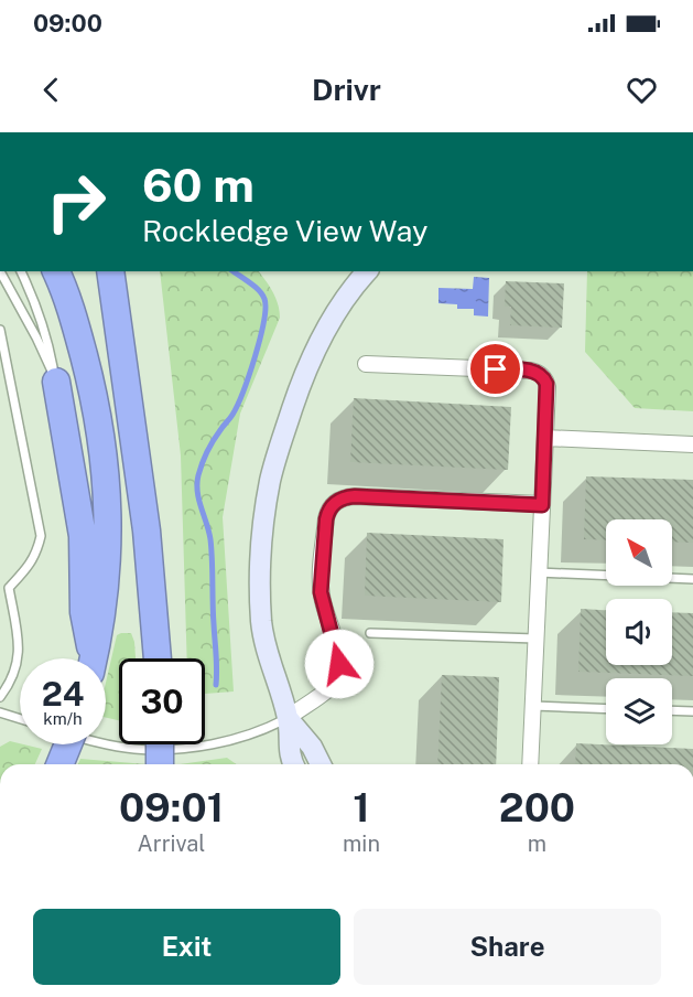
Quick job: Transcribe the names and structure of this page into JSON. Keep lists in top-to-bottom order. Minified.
{"north":"top left","page":{"status":"09:00","header":"Drivr","turn":["60 m","Rockledge View Way"],"speed":"24 km/h","limit":"30","eta":["09:01","Arrival","1","min","200","m"],"buttons":["Exit","Share"]}}
